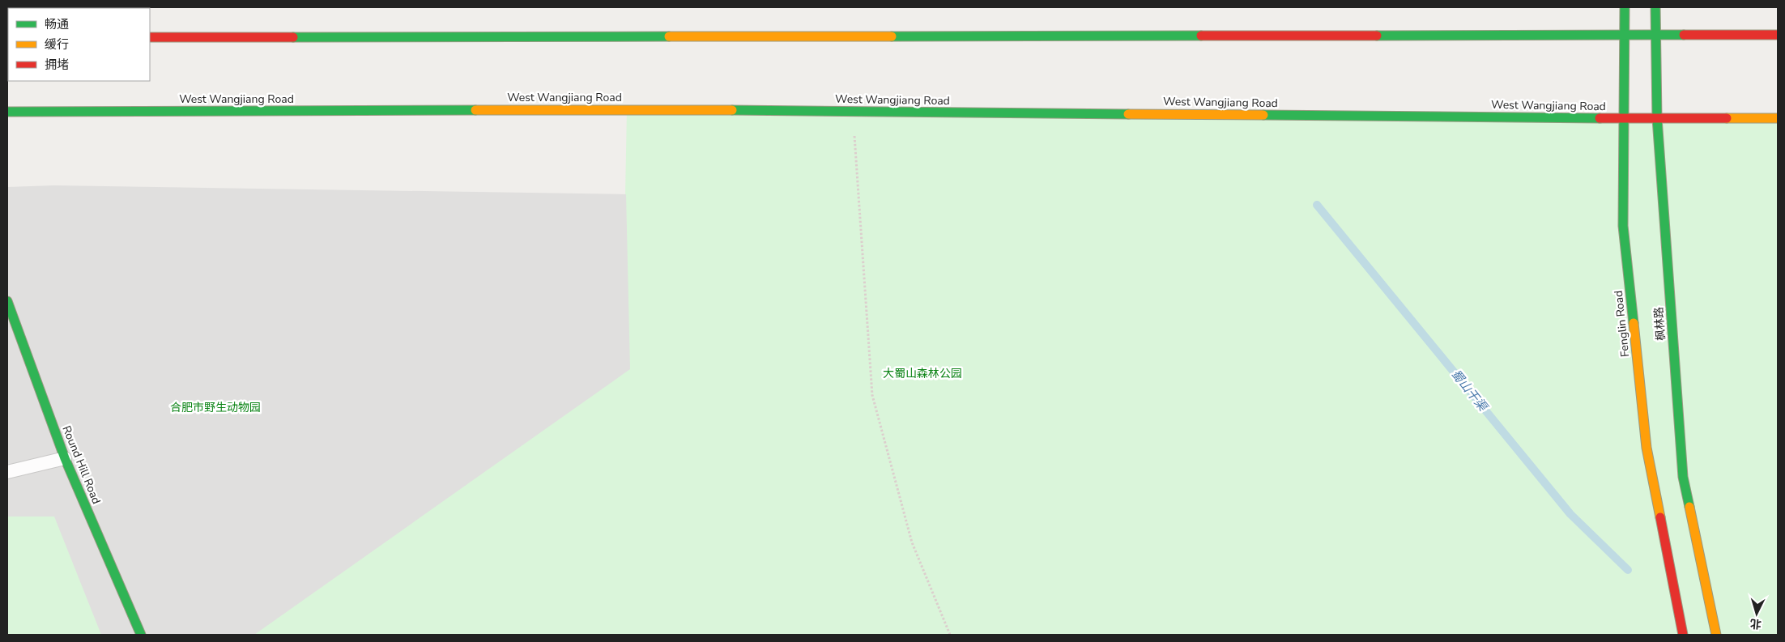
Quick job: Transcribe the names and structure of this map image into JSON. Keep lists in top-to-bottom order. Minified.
{"streets":{"main road":["West Wangjiang Road","Fenglin Road","枫林路","Round Hill Road"]},"crossings":[["West Wangjiang Road","Fenglin Road"],["West Wangjiang Road","枫林路"]],"water":["蜀山干渠"],"parks":["大蜀山森林公园","合肥市野生动物园"],"legend":["畅通","缓行","拥堵"],"north":"bottom"}
